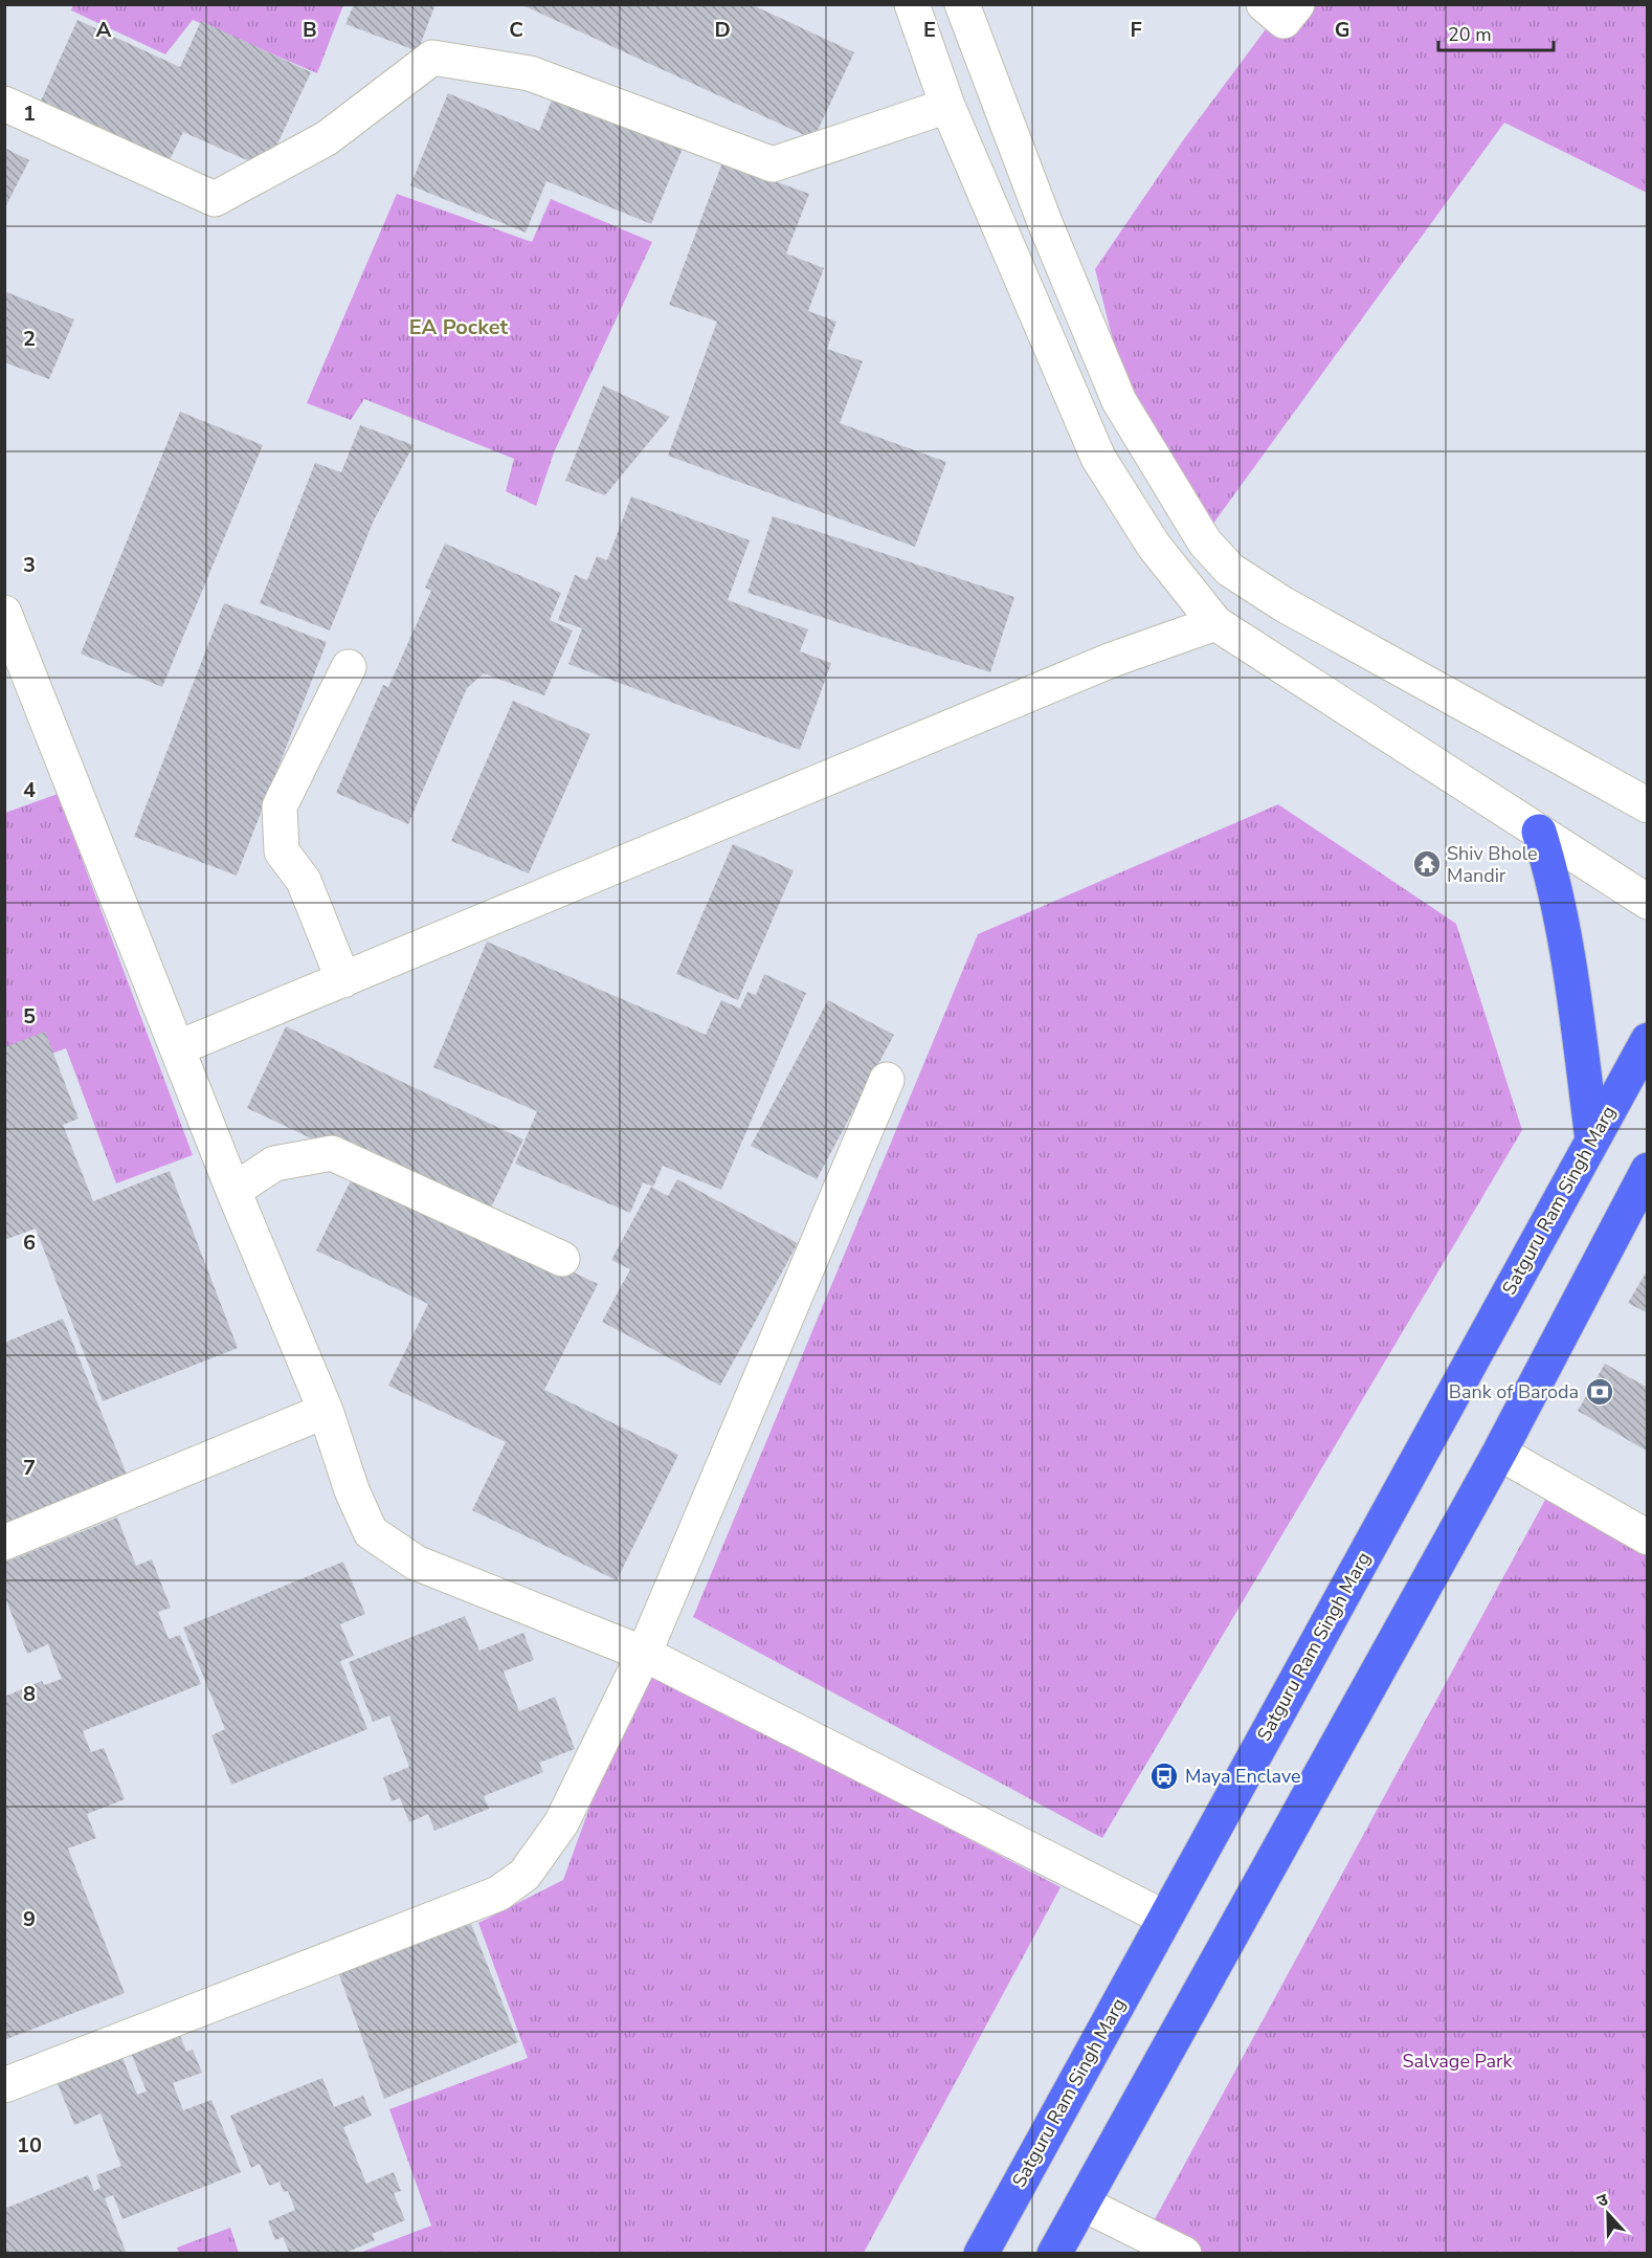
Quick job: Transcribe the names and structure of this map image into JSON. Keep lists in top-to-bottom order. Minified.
{"streets":{"main road":["Satguru Ram Singh Marg"]},"districts":["EA Pocket"],"parks":["Salvage Park"],"places":{"temple":["Shiv Bhole Mandir"],"bank":["Bank of Baroda"],"bus stop":["Maya Enclave"]},"scale_bar":"20 m","north":"top","grid":{"columns":["A","B","C","D","E","F","G"],"rows":["1","2","3","4","5","6","7","8","9","10"]}}
